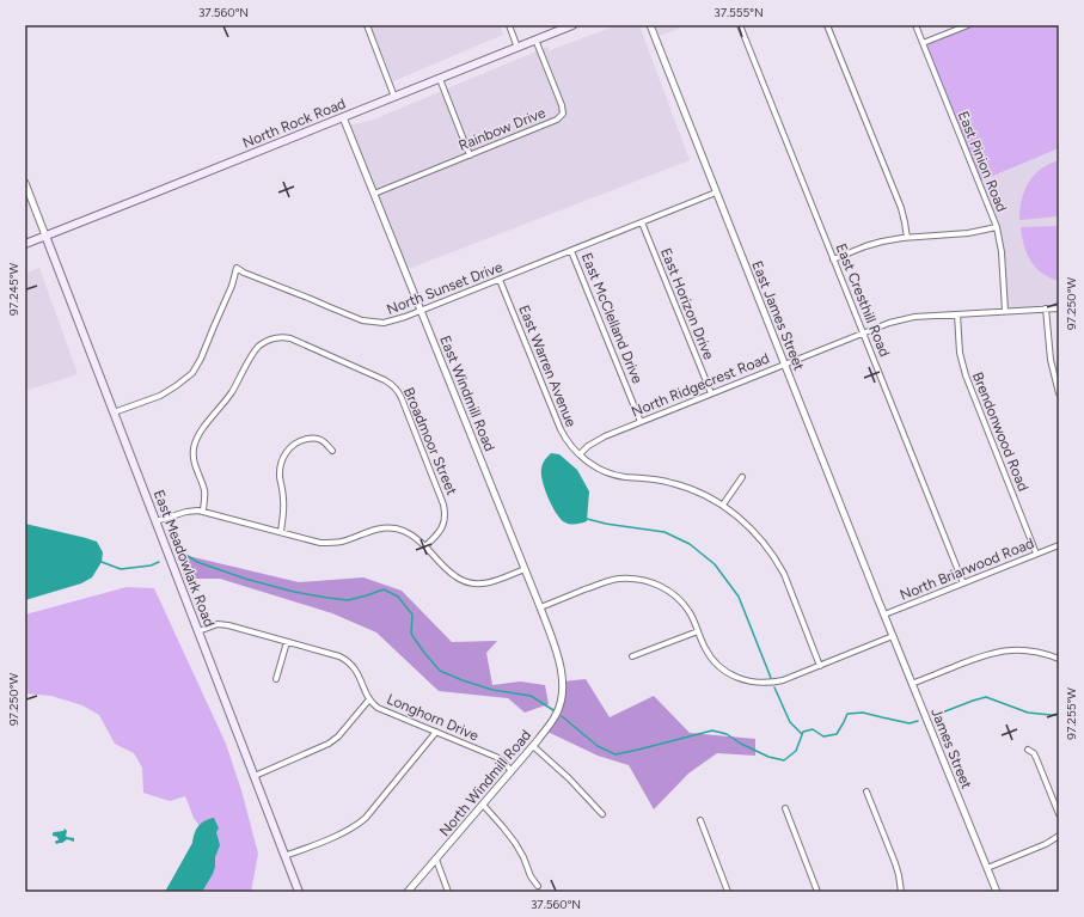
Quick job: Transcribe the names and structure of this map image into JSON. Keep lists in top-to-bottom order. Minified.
{"streets":{"main road":["North Rock Road","East Meadowlark Road"],"street":["Rainbow Drive","East Pinion Road","North Sunset Drive","East Cresthill Road","East Horizon Drive","East James Street","East McClelland Drive","East Warren Avenue","North Ridgecrest Road","East Windmill Road","Brendonwood Road","Broadmoor Street","North Briarwood Road","Longhorn Drive","James Street","North Windmill Road"]},"crossings":[["North Rock Road","Rainbow Drive"],["North Rock Road","East Windmill Road"],["North Rock Road","East Meadowlark Road"],["Rainbow Drive","East Windmill Road"],["East Pinion Road","North Ridgecrest Road"],["North Sunset Drive","East Horizon Drive"],["North Sunset Drive","East James Street"],["North Sunset Drive","East McClelland Drive"],["North Sunset Drive","East Warren Avenue"],["North Sunset Drive","East Windmill Road"],["North Sunset Drive","East Meadowlark Road"],["East Cresthill Road","North Ridgecrest Road"],["East Cresthill Road","North Briarwood Road"],["East Horizon Drive","North Ridgecrest Road"],["East James Street","North Ridgecrest Road"],["East James Street","North Briarwood Road"],["East James Street","James Street"],["East McClelland Drive","North Ridgecrest Road"],["East Warren Avenue","North Ridgecrest Road"],["North Ridgecrest Road","Brendonwood Road"],["East Windmill Road","North Windmill Road"],["Brendonwood Road","North Briarwood Road"],["East Meadowlark Road","Longhorn Drive"],["North Briarwood Road","James Street"],["Longhorn Drive","North Windmill Road"]],"coordinates":["37.560°N","37.555°N","97.245°W","97.250°W","97.255°W"]}
